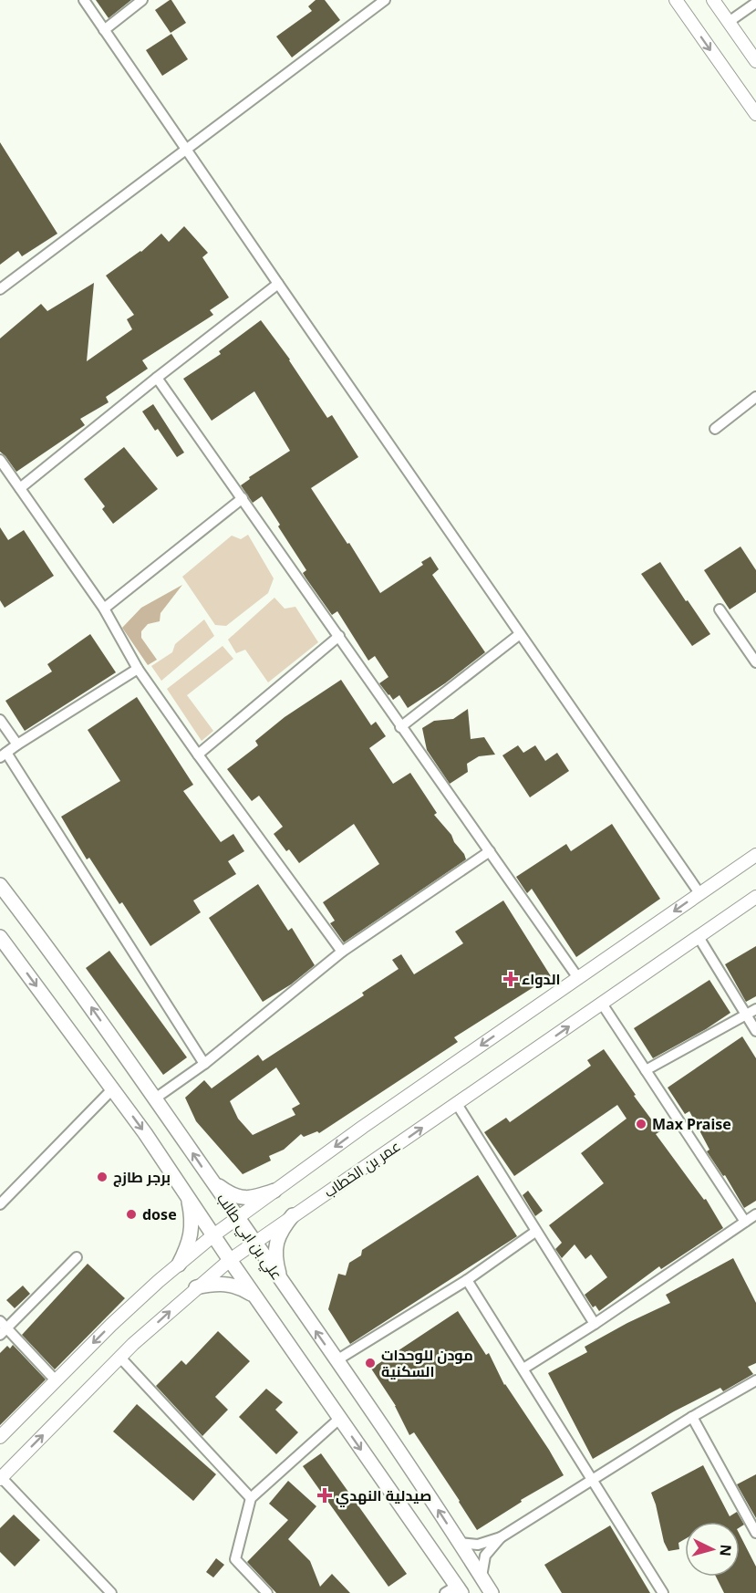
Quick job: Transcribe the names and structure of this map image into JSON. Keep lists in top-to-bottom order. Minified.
{"streets":{"main road":["علي بن ابي طالب"],"street":["عمر بن الخطاب"]},"crossings":[["عمر بن الخطاب","علي بن ابي طالب"]],"places":{"health":["الدواء","صيدلية النهدي"],"other":["Max Praise","برجر طازج","dose","مودن للوحدات السكنية"]},"north":"right"}
